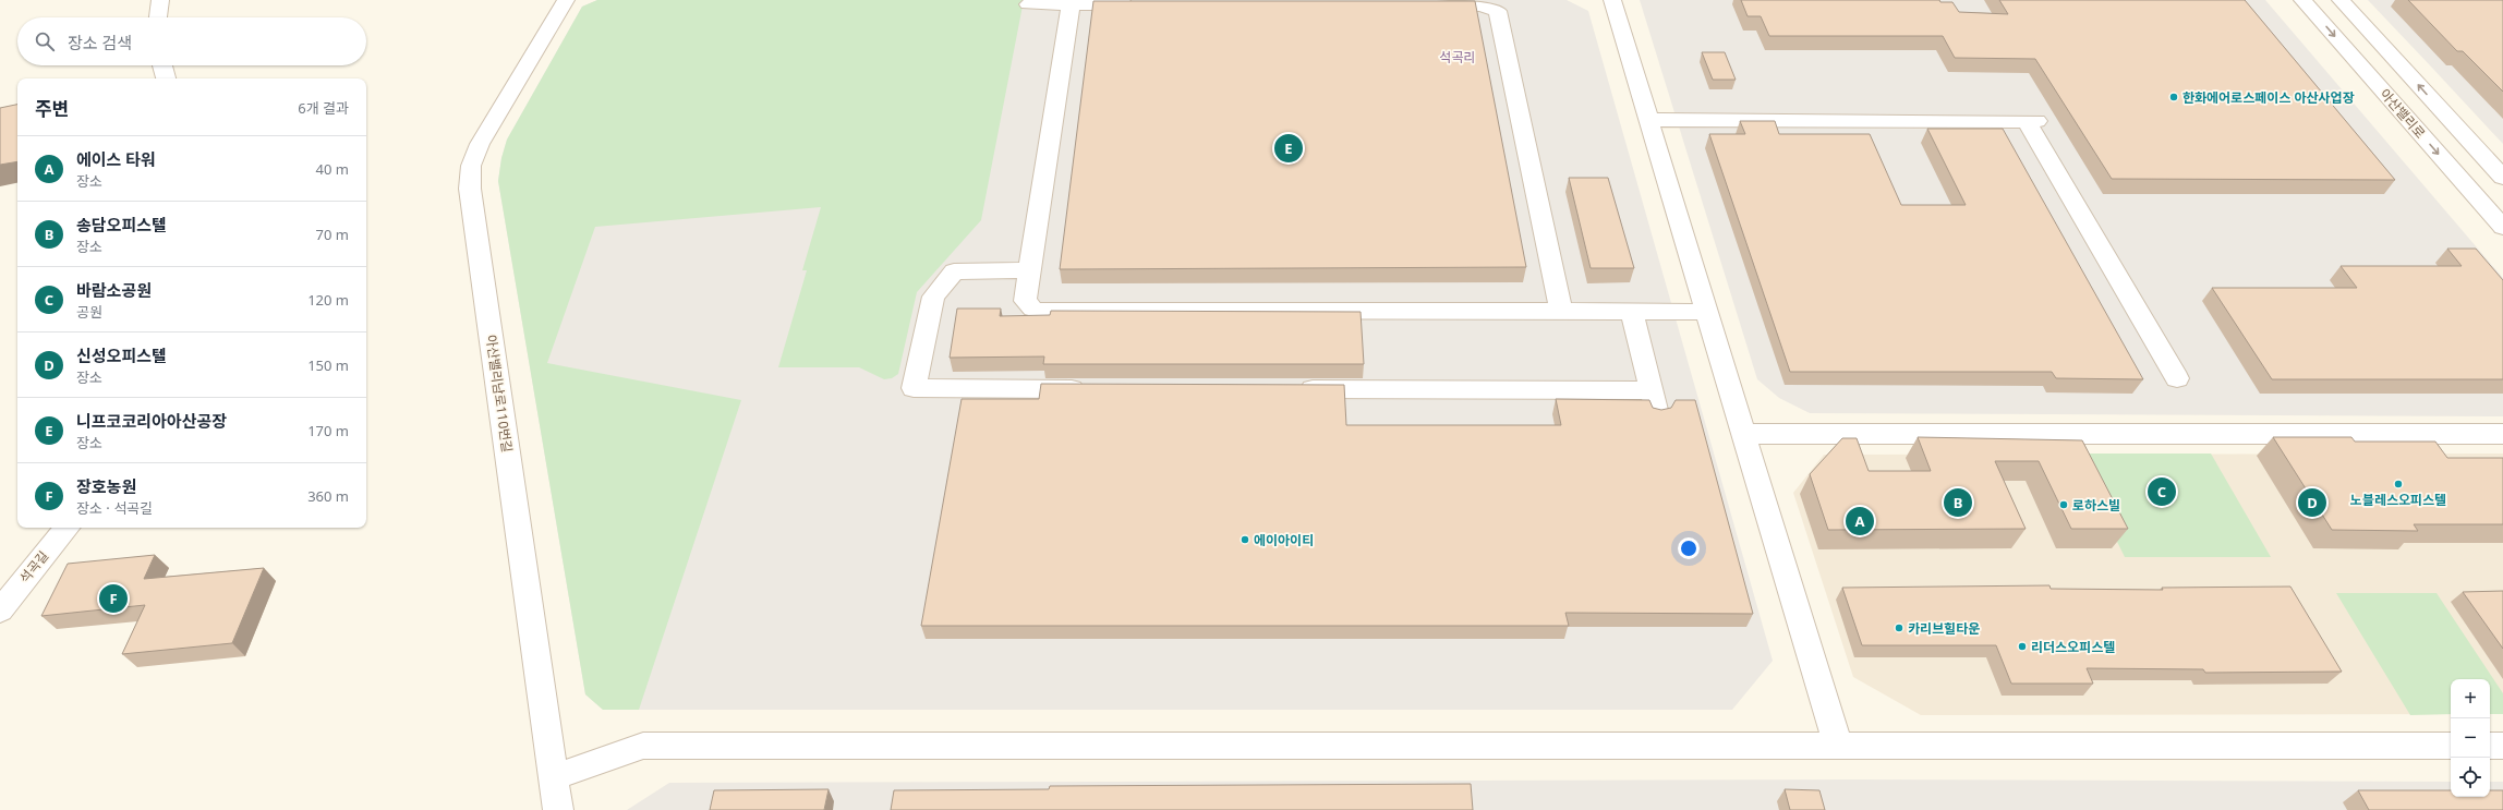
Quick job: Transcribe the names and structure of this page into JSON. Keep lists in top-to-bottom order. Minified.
{"streets":{"street":["아산밸리로","아산밸리남로110번길","석곡길"]},"districts":["석곡리"],"places":["한화에어로스페이스 아산사업장","노블레스오피스텔","로하스빌","에이아이티","카리브힐타운","리더스오피스텔"],"page":{"search":"장소 검색","heading":["주변","6개 결과"],"pins":["E","C","B","D","A","F"],"list":[{"mark":"A","name":"에이스 타워","note":"장소","value":"40 m"},{"mark":"B","name":"송담오피스텔","note":"장소","value":"70 m"},{"mark":"C","name":"바람소공원","note":"공원","value":"120 m"},{"mark":"D","name":"신성오피스텔","note":"장소","value":"150 m"},{"mark":"E","name":"니프코코리아아산공장","note":"장소","value":"170 m"},{"mark":"F","name":"장호농원","note":"장소 · 석곡길","value":"360 m"}],"map_buttons":["+","−"]}}
